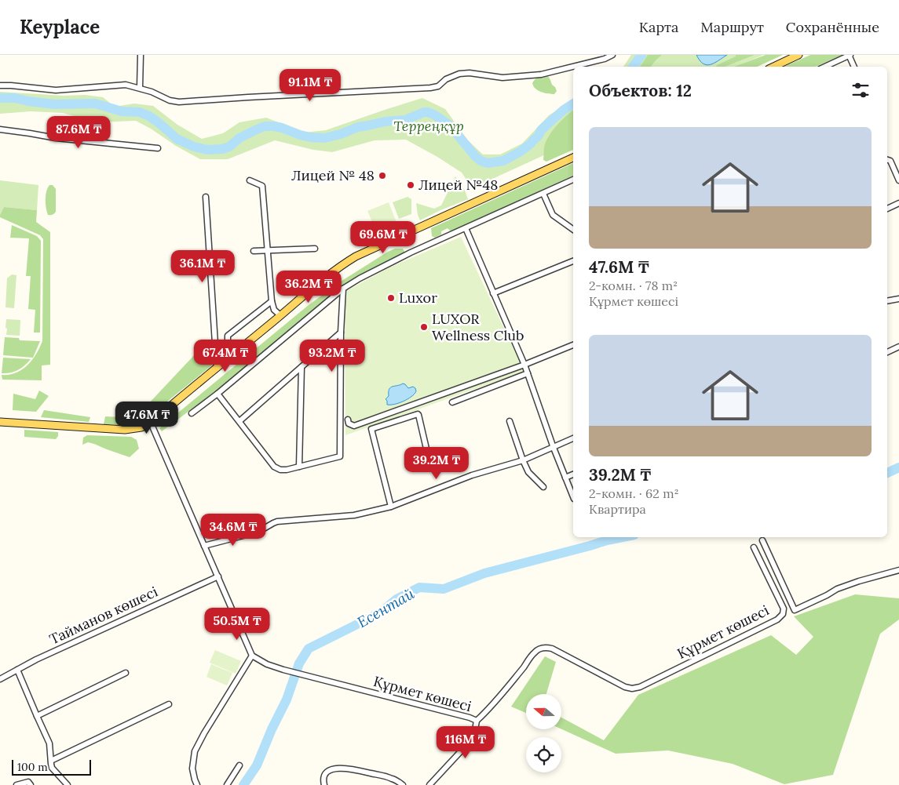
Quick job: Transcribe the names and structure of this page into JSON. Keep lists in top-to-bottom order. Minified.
{"streets":{"street":["Тайманов көшесі","Құрмет көшесі"]},"water":["Есентай"],"parks":["Терреңқұр"],"places":["Лицей № 48","Лицей №48","Luxor","LUXOR Wellness Club"],"scale_bar":"100 m","north":"left","page":{"header":"Keyplace","nav":["Карта","Маршрут","Сохранённые"],"heading":"Объектов: 12","price":["91.1M ₸","87.6M ₸","69.6M ₸","36.1M ₸","36.2M ₸","67.4M ₸","93.2M ₸","47.6M ₸","39.2M ₸","34.6M ₸","50.5M ₸","116M ₸"],"list":[{"name":"47.6M ₸","note":"2-комн. · 78 m² · Құрмет көшесі"},{"name":"39.2M ₸","note":"2-комн. · 62 m² · Квартира"}],"scale":"100 m"}}
